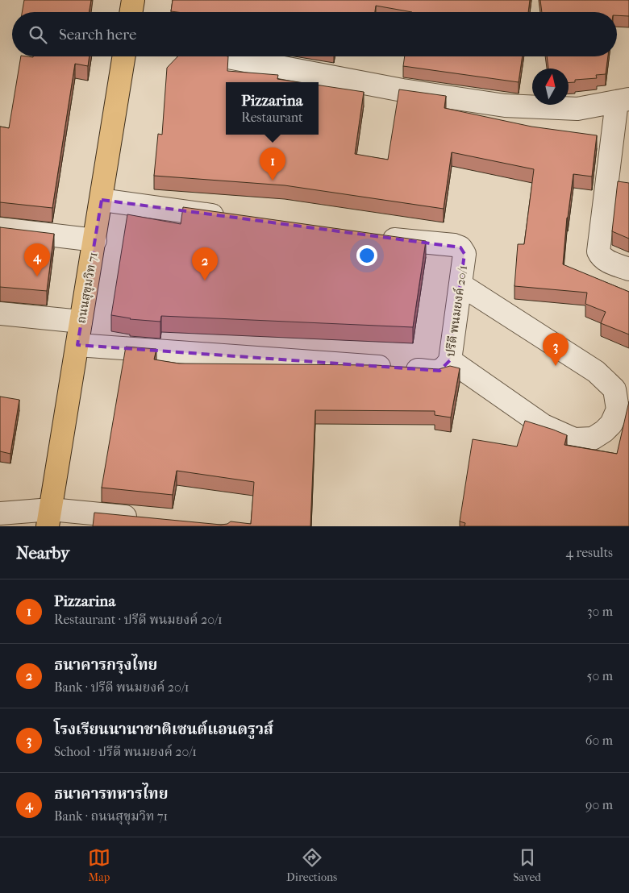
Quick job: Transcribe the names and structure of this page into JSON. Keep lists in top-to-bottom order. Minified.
{"streets":{"main road":["ถนนสุขุมวิท 71"],"street":["ปรีดี พนมยงค์ 20/1"]},"crossings":[["ถนนสุขุมวิท 71","ปรีดี พนมยงค์ 20/1"]],"north":"top","page":{"search":"Search here","popup":["Pizzarina","Restaurant"],"pins":["1","4","2","3"],"heading":["Nearby","4 results"],"list":[{"mark":"1","name":"Pizzarina","note":"Restaurant · ปรีดี พนมยงค์ 20/1","value":"30 m"},{"mark":"2","name":"ธนาคารกรุงไทย","note":"Bank · ปรีดี พนมยงค์ 20/1","value":"50 m"},{"mark":"3","name":"โรงเรียนนานาชาติเซนต์แอนดรูวส์","note":"School · ปรีดี พนมยงค์ 20/1","value":"60 m"},{"mark":"4","name":"ธนาคารทหารไทย","note":"Bank · ถนนสุขุมวิท 71","value":"90 m"}],"nav":["Map","Directions","Saved"]}}
